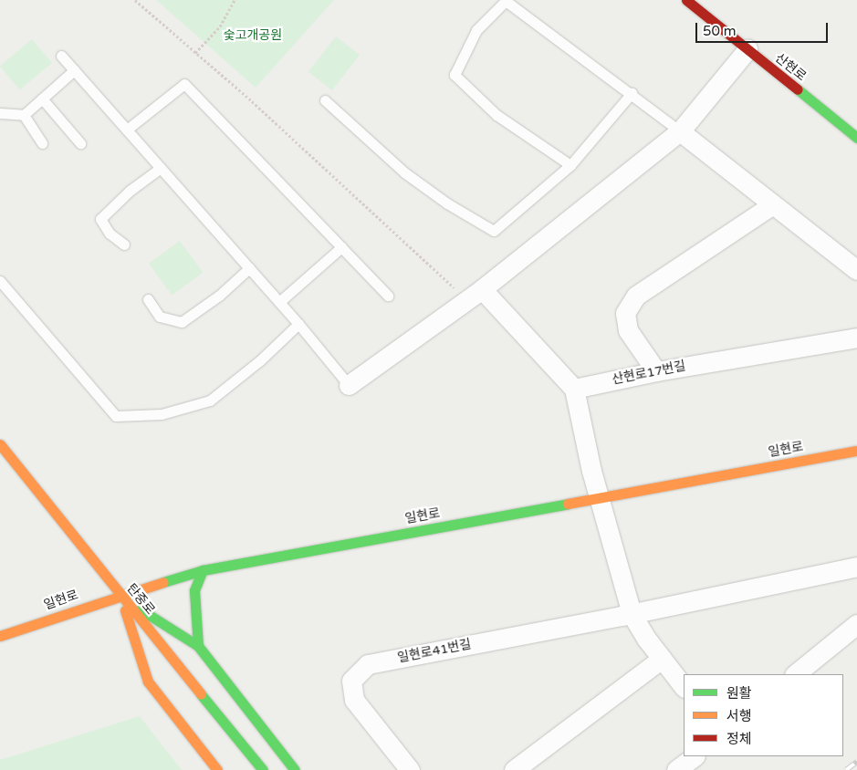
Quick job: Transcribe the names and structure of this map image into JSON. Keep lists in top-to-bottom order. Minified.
{"streets":{"main road":["산현로","일현로","탄중로"],"street":["산현로17번길","일현로41번길"]},"crossings":[["일현로","탄중로"]],"parks":["숯고개공원"],"legend":["원활","서행","정체"],"scale_bar":"50 m"}
